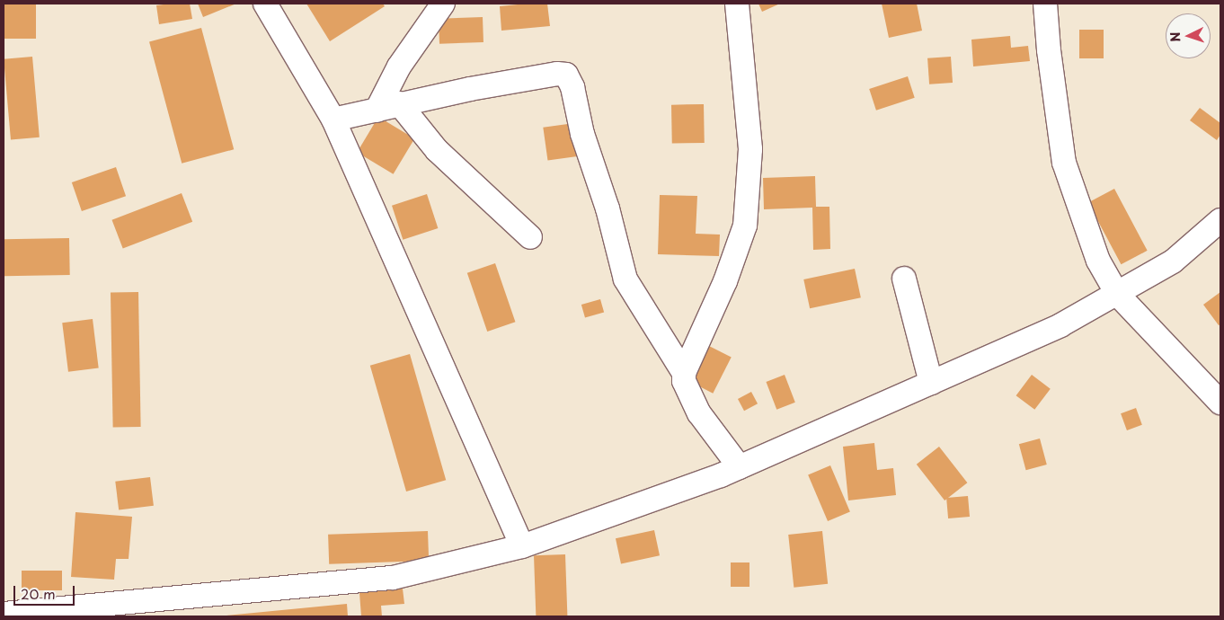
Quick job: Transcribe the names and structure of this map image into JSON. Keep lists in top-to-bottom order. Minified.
{"scale_bar":"20 m","north":"left"}
